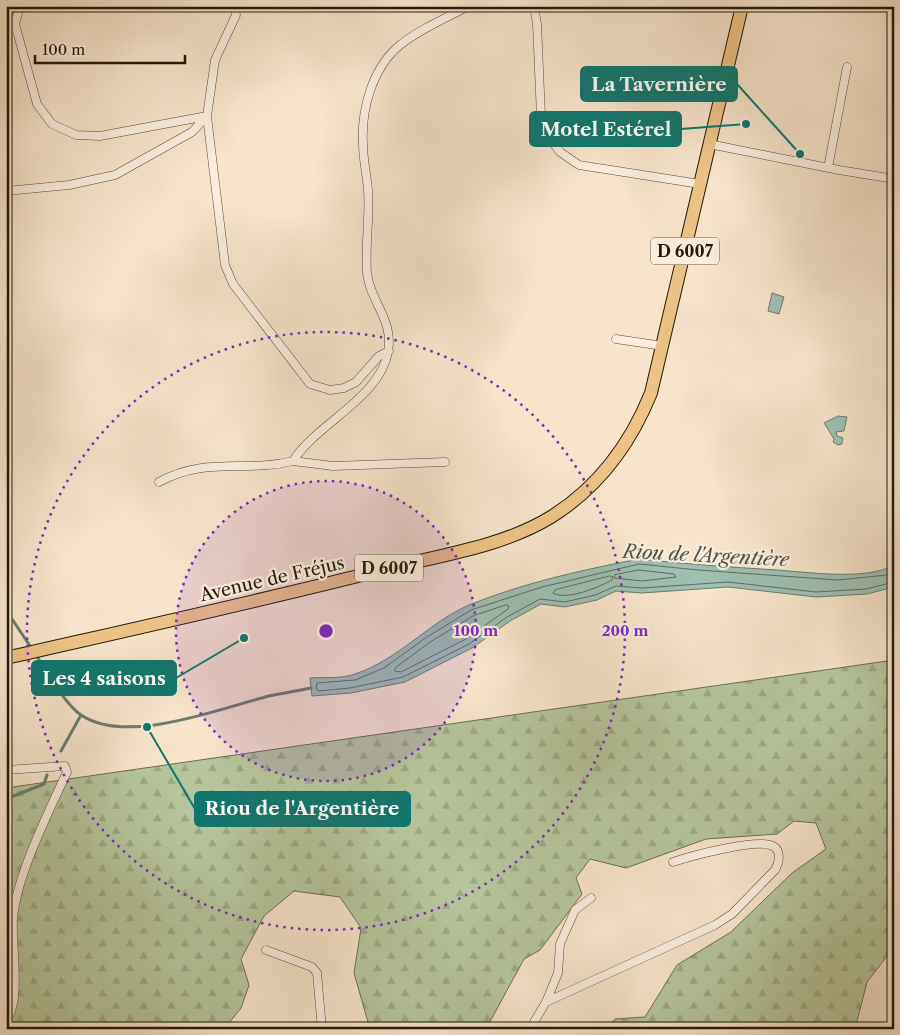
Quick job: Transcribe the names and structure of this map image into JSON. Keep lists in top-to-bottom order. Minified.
{"streets":{"main road":["D 6007","Avenue de Fréjus"]},"water":["Riou de l'Argentière"],"places":["Motel Estérel","La Tavernière","Les 4 saisons","Riou de l'Argentière"],"scale_bar":"100 m","rings":["100 m","200 m"]}
